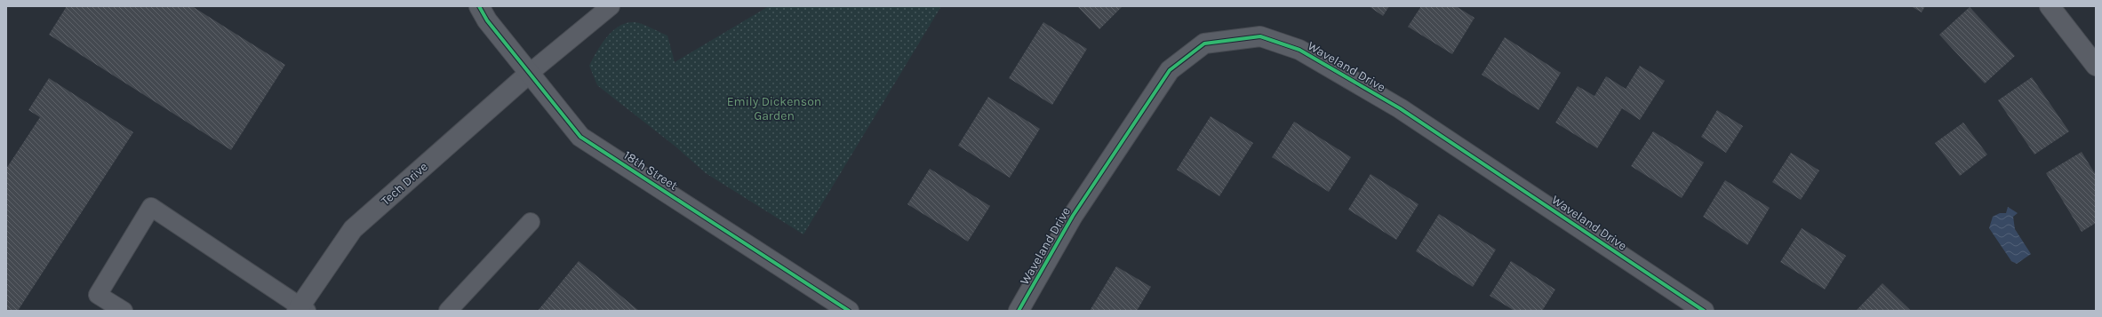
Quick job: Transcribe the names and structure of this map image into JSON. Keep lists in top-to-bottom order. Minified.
{"streets":{"street":["Waveland Drive","18th Street","Tech Drive"]},"crossings":[["18th Street","Tech Drive"]],"parks":["Emily Dickenson Garden"]}
